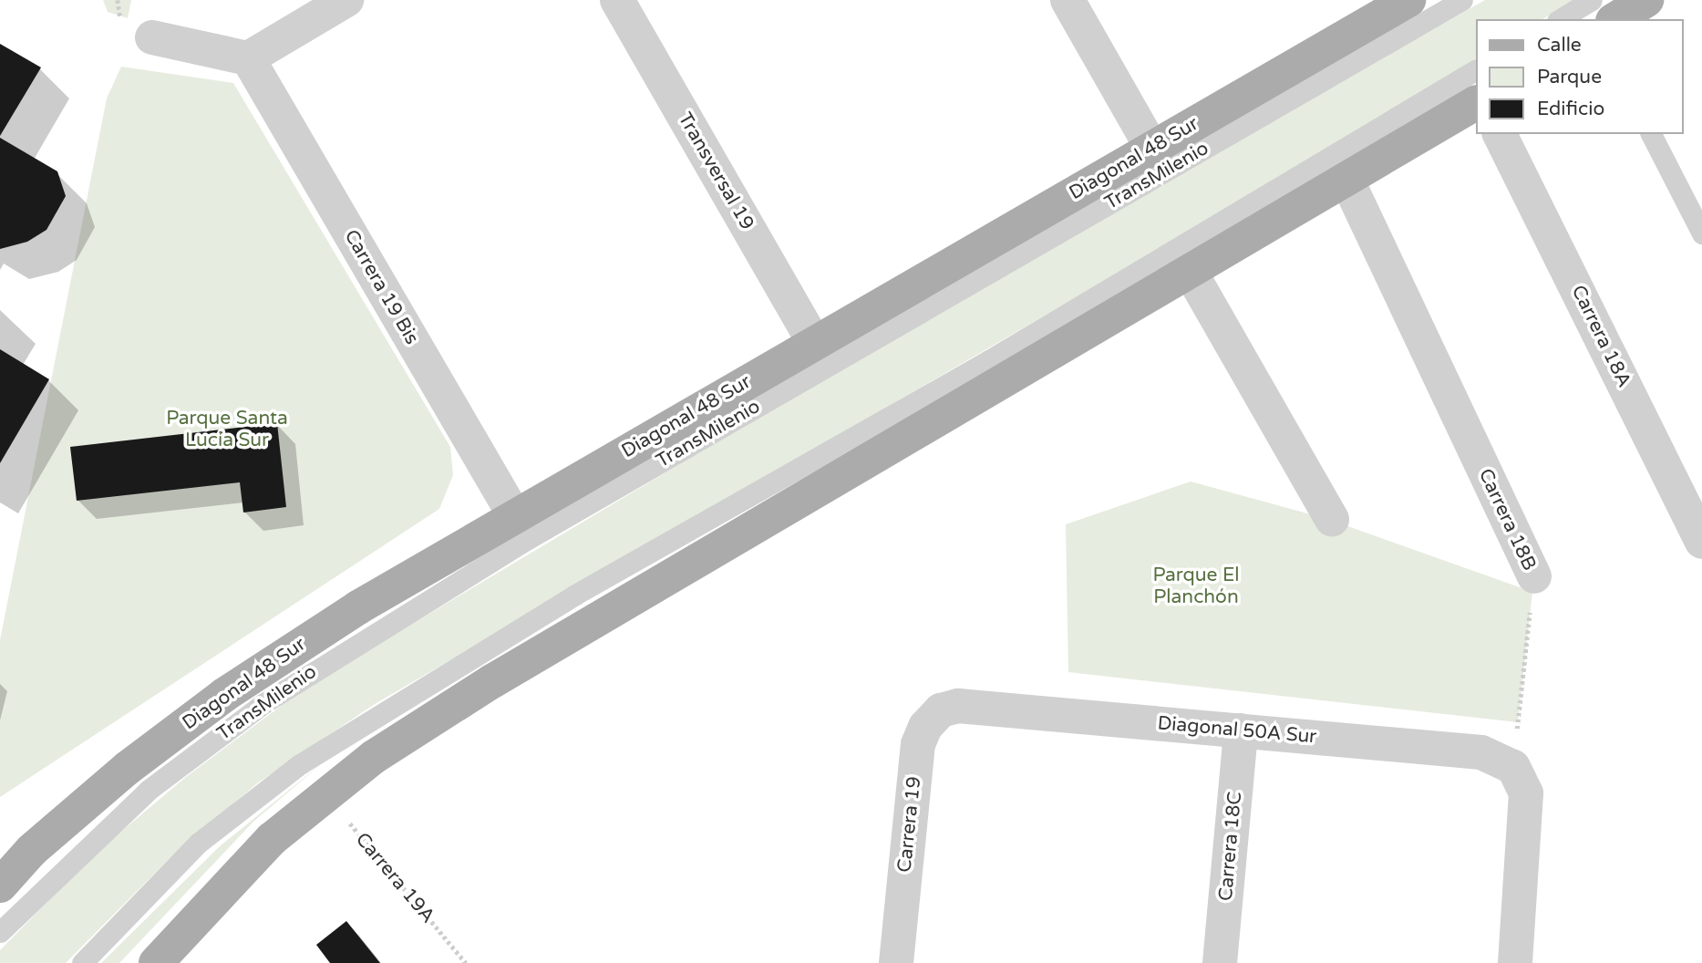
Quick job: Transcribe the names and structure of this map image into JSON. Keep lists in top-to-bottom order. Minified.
{"streets":{"main road":["Diagonal 48 Sur"],"street":["Transversal 19","Carrera 19 Bis","Carrera 18A","Carrera 18B","Diagonal 50A Sur","Carrera 19","Carrera 18C"],"lane":["TransMilenio"],"path":["Carrera 19A"]},"crossings":[["Diagonal 48 Sur","Transversal 19"],["Diagonal 48 Sur","Carrera 19 Bis"],["Carrera 18B","Diagonal 50A Sur"],["Diagonal 50A Sur","Carrera 19"],["Diagonal 50A Sur","Carrera 18C"]],"parks":["Parque Santa Lucía Sur","Parque El Planchón"],"legend":["Calle","Parque","Edificio"]}
